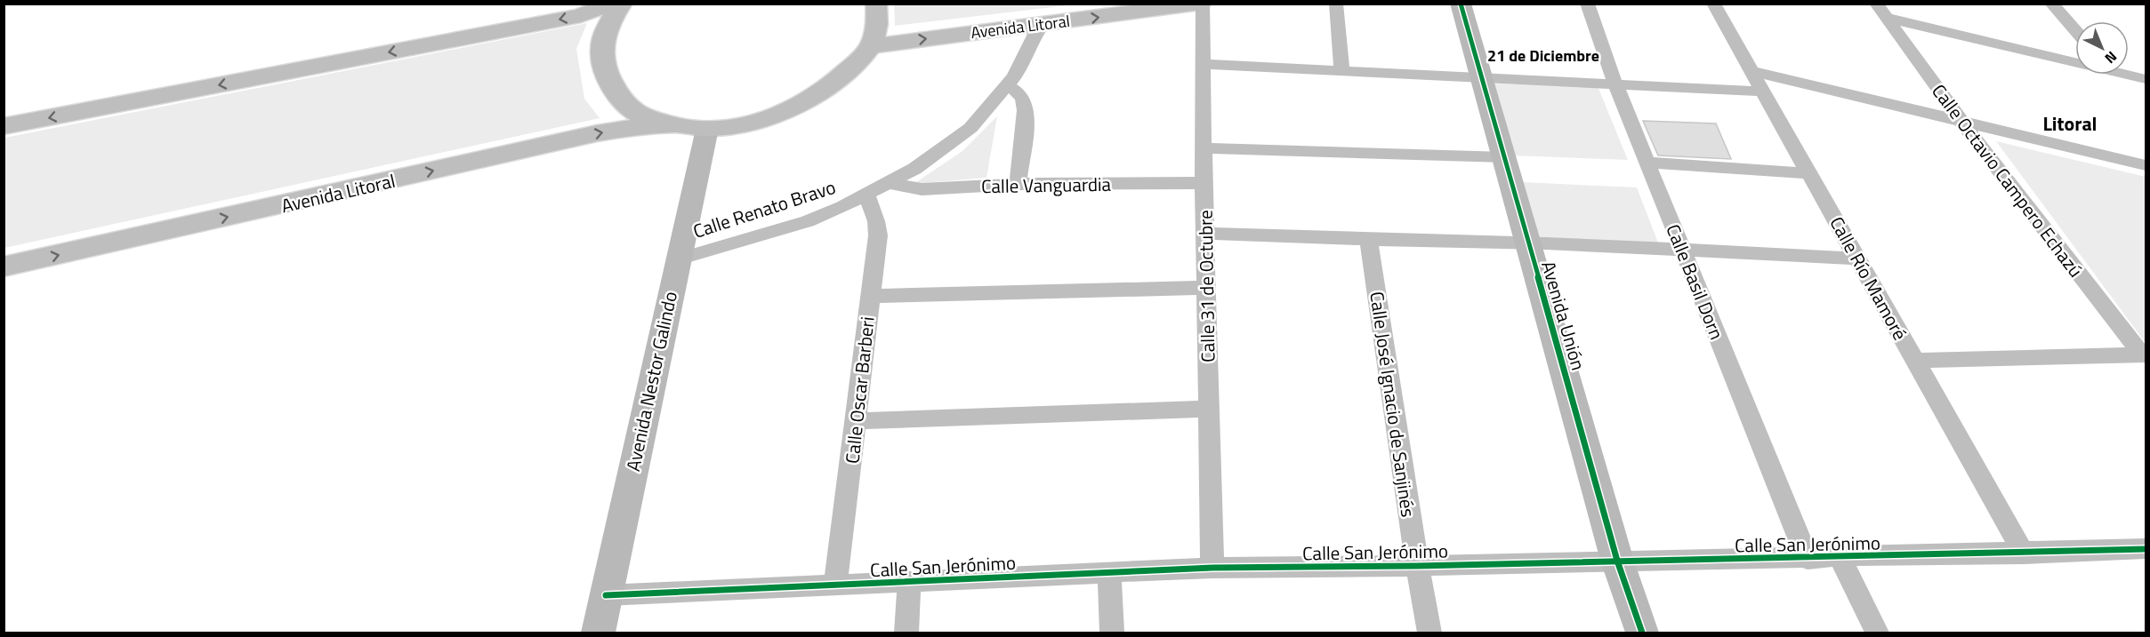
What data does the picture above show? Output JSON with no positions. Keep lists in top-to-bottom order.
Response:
{
  "streets": {
    "main road": ["Avenida Litoral"],
    "street": [
      "Calle Octavio Campero Echazú",
      "Calle Vanguardia",
      "Calle Renato Bravo",
      "Calle Río Mamoré",
      "Calle Basil Dorn",
      "Calle 31 de Octubre",
      "Avenida Unión",
      "Avenida Nestor Galindo",
      "Calle Oscar Barberi",
      "Calle José Ignacio de Sanjinés",
      "Calle San Jerónimo"
    ]
  },
  "crossings": [
    ["Avenida Litoral", "Calle Renato Bravo"],
    ["Avenida Litoral", "Calle 31 de Octubre"],
    ["Calle Vanguardia", "Calle Renato Bravo"],
    ["Calle Vanguardia", "Calle 31 de Octubre"],
    ["Calle Renato Bravo", "Avenida Nestor Galindo"],
    ["Calle Renato Bravo", "Calle Oscar Barberi"],
    ["Calle Río Mamoré", "Calle San Jerónimo"],
    ["Calle Basil Dorn", "Calle San Jerónimo"],
    ["Calle 31 de Octubre", "Calle San Jerónimo"],
    ["Avenida Unión", "Calle San Jerónimo"],
    ["Avenida Nestor Galindo", "Calle San Jerónimo"],
    ["Calle Oscar Barberi", "Calle San Jerónimo"],
    ["Calle José Ignacio de Sanjinés", "Calle San Jerónimo"]
  ],
  "districts": ["21 de Diciembre", "Litoral"],
  "north": "bottom right"
}
